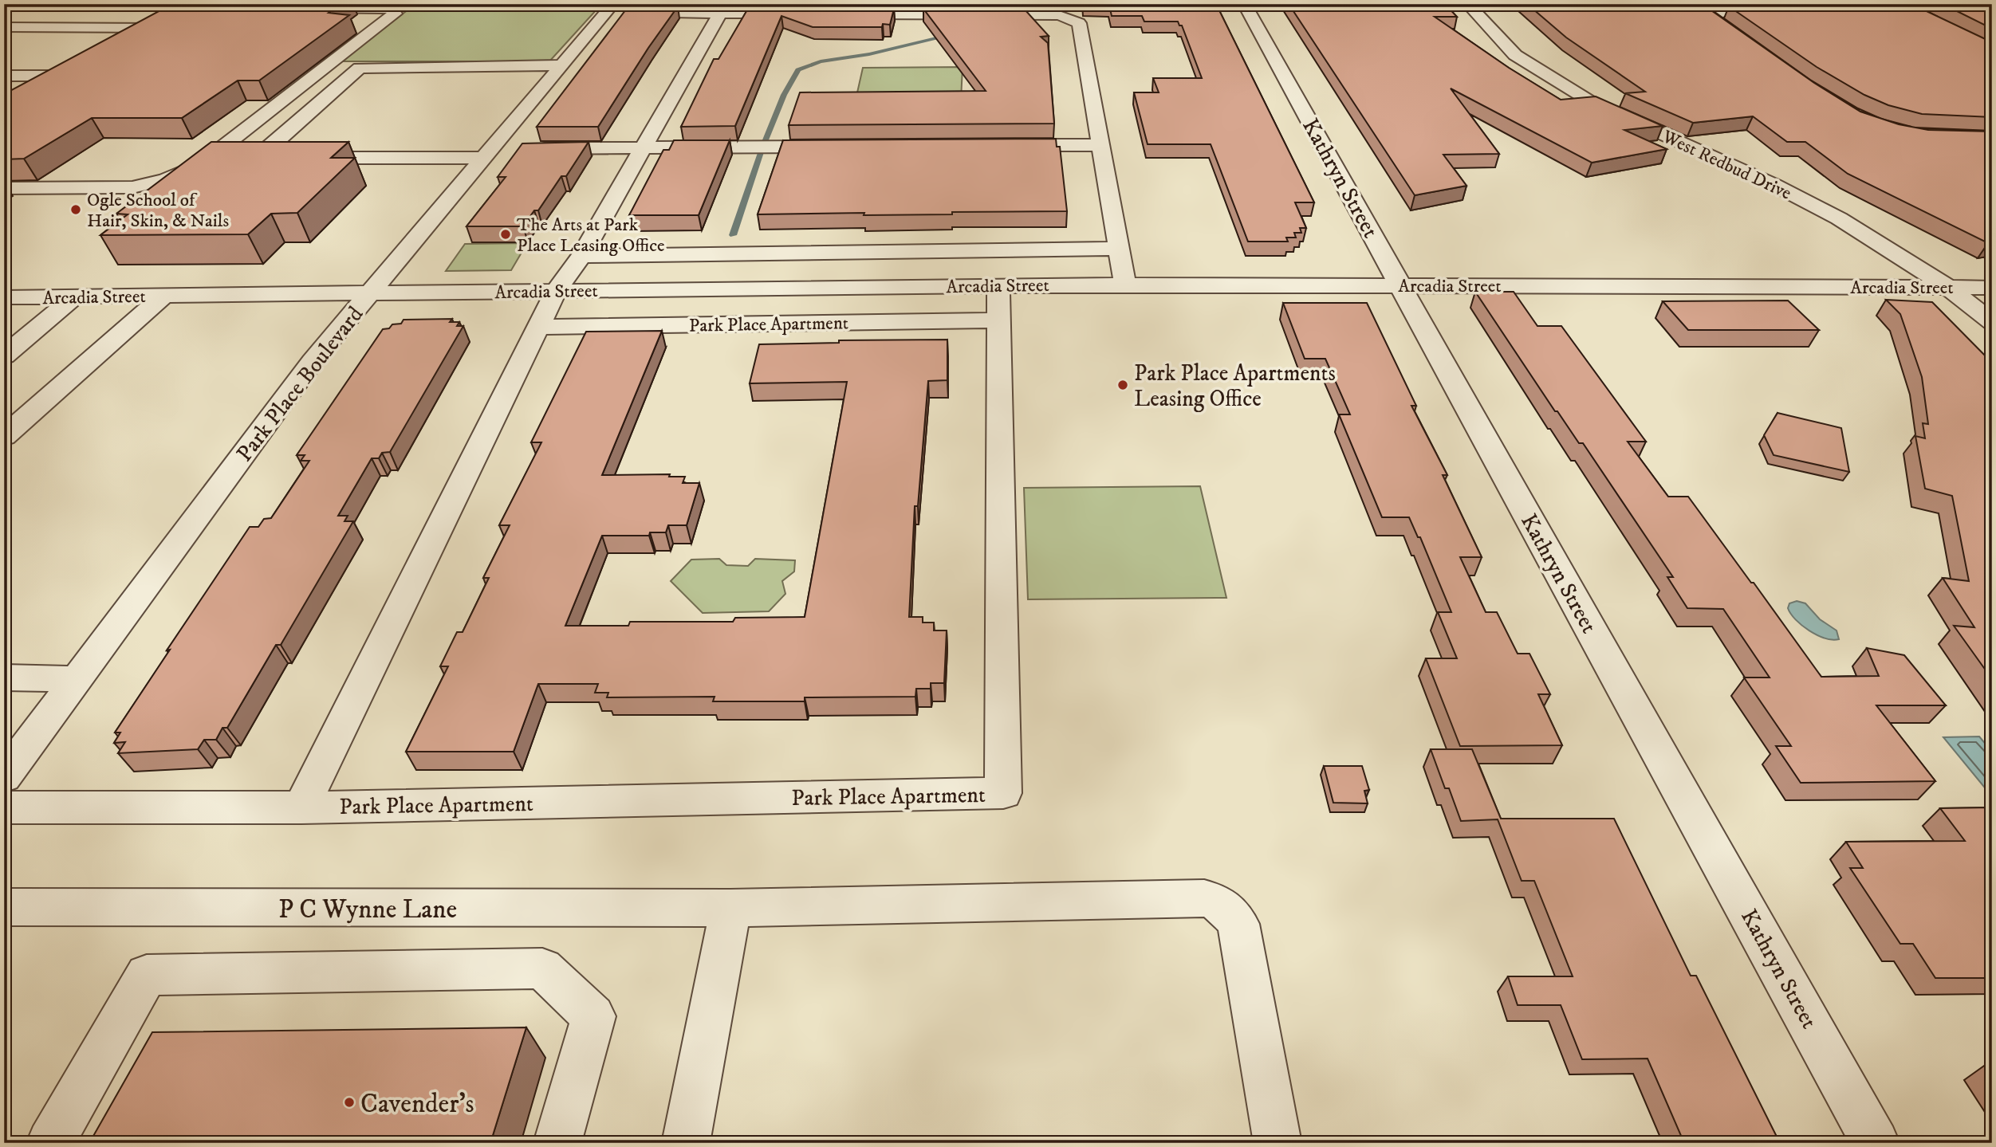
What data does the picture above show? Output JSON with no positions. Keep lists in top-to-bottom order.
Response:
{
  "streets": {
    "street": [
      "West Redbud Drive",
      "Kathryn Street",
      "Arcadia Street",
      "Park Place Apartment",
      "Park Place Boulevard",
      "P C Wynne Lane"
    ]
  },
  "crossings": [
    ["West Redbud Drive", "Arcadia Street"],
    ["Kathryn Street", "Arcadia Street"],
    ["Arcadia Street", "Park Place Apartment"],
    ["Arcadia Street", "Park Place Boulevard"]
  ],
  "places": [
    "Ogle School of Hair, Skin, & Nails",
    "The Arts at Park Place Leasing Office",
    "Park Place Apartments Leasing Office",
    "Cavender's"
  ]
}
